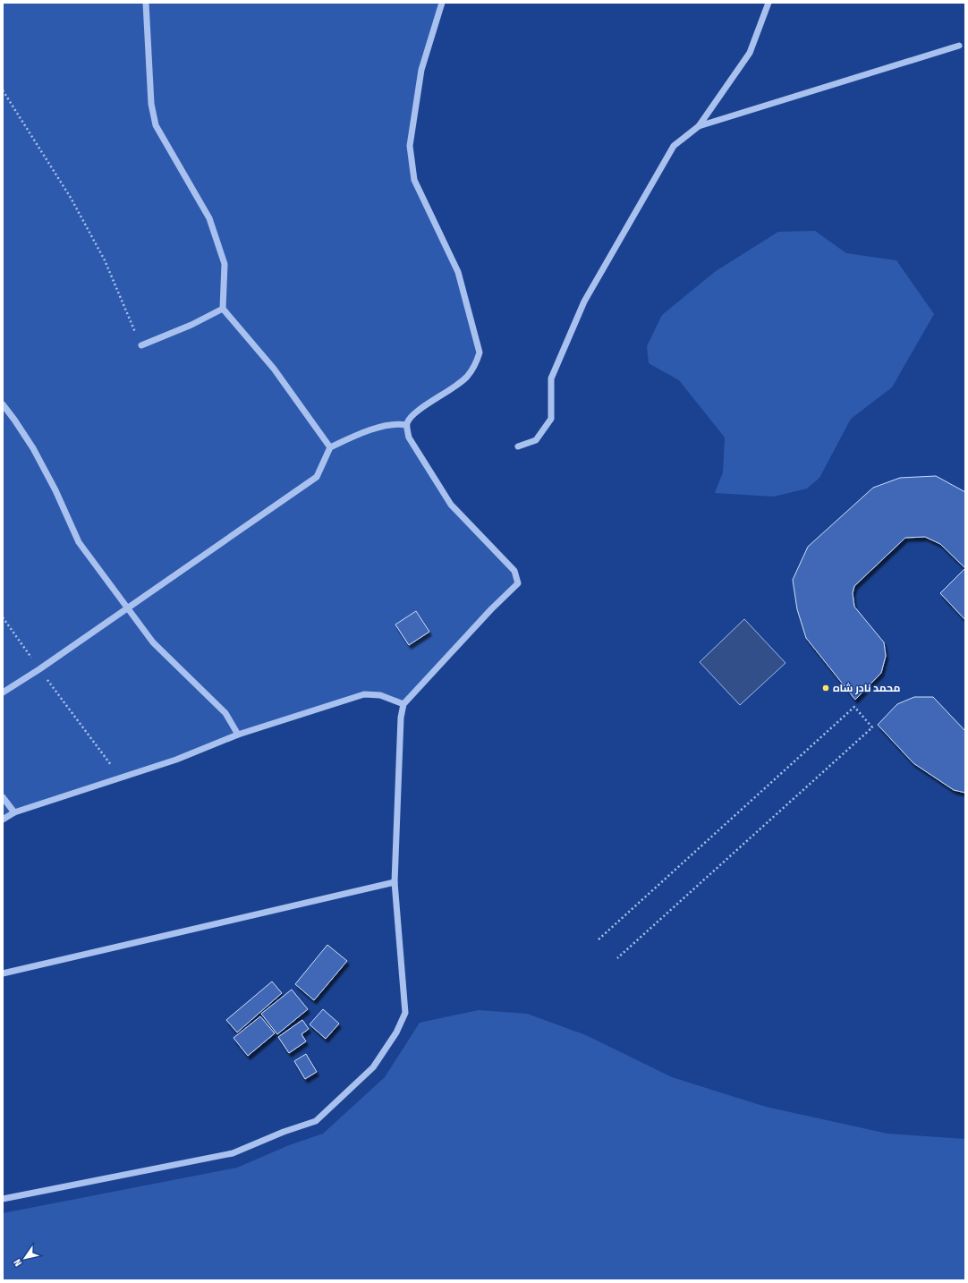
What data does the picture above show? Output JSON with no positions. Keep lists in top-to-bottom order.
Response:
{
  "places": ["محمد نادر شاه"],
  "north": "bottom left"
}
